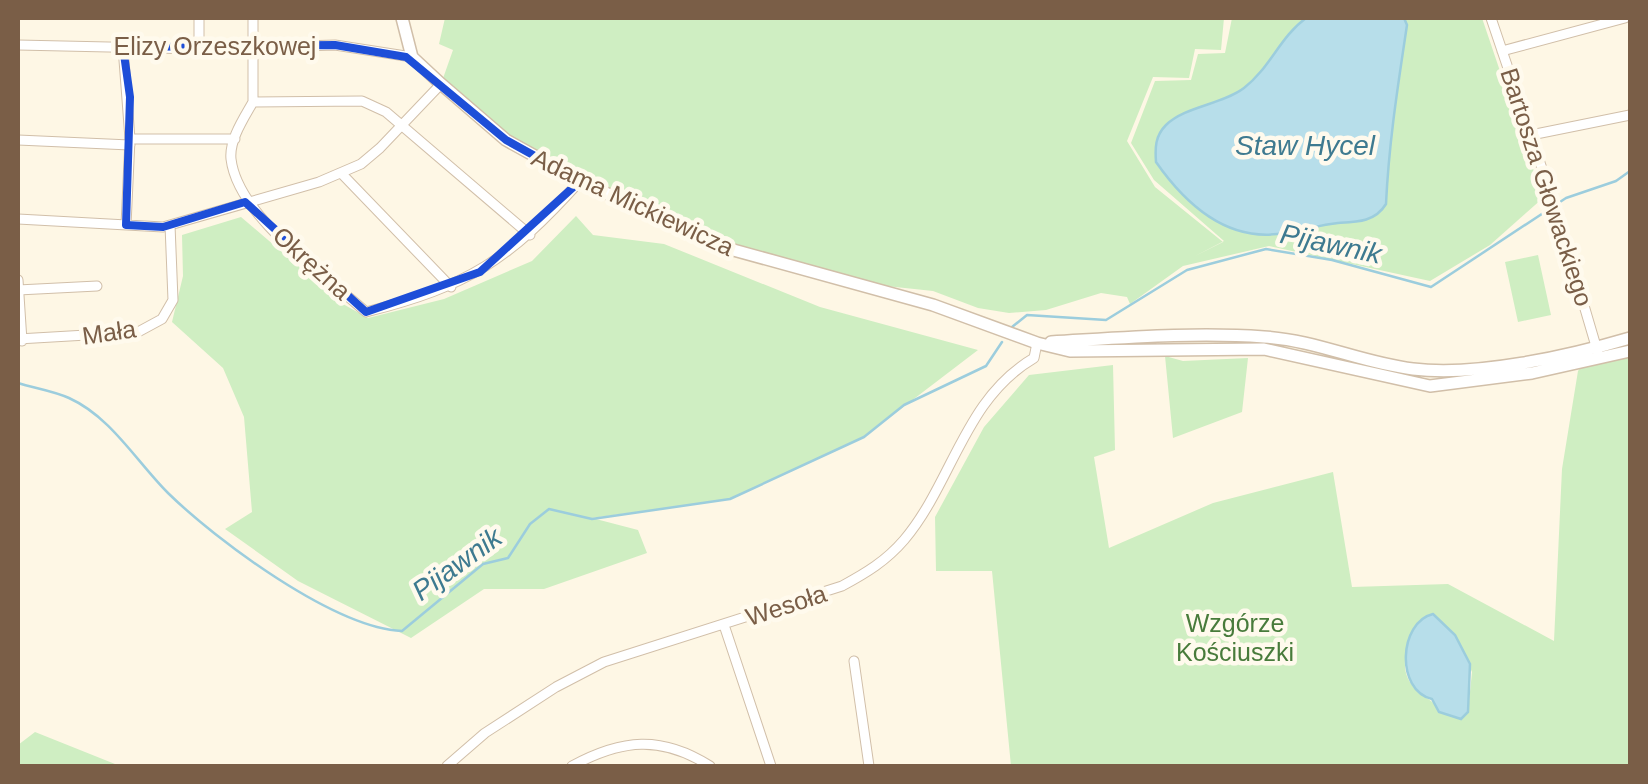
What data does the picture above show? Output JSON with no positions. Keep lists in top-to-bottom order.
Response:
{
  "streets": {
    "street": [
      "Elizy Orzeszkowej",
      "Bartosza Głowackiego",
      "Adama Mickiewicza",
      "Okrężna",
      "Mała",
      "Wesoła"
    ]
  },
  "crossings": [
    ["Elizy Orzeszkowej", "Adama Mickiewicza"],
    ["Bartosza Głowackiego", "Adama Mickiewicza"],
    ["Adama Mickiewicza", "Okrężna"],
    ["Adama Mickiewicza", "Wesoła"],
    ["Okrężna", "Mała"]
  ],
  "water": ["Staw Hycel", "Pijawnik"],
  "parks": ["Wzgórze Kościuszki"]
}
